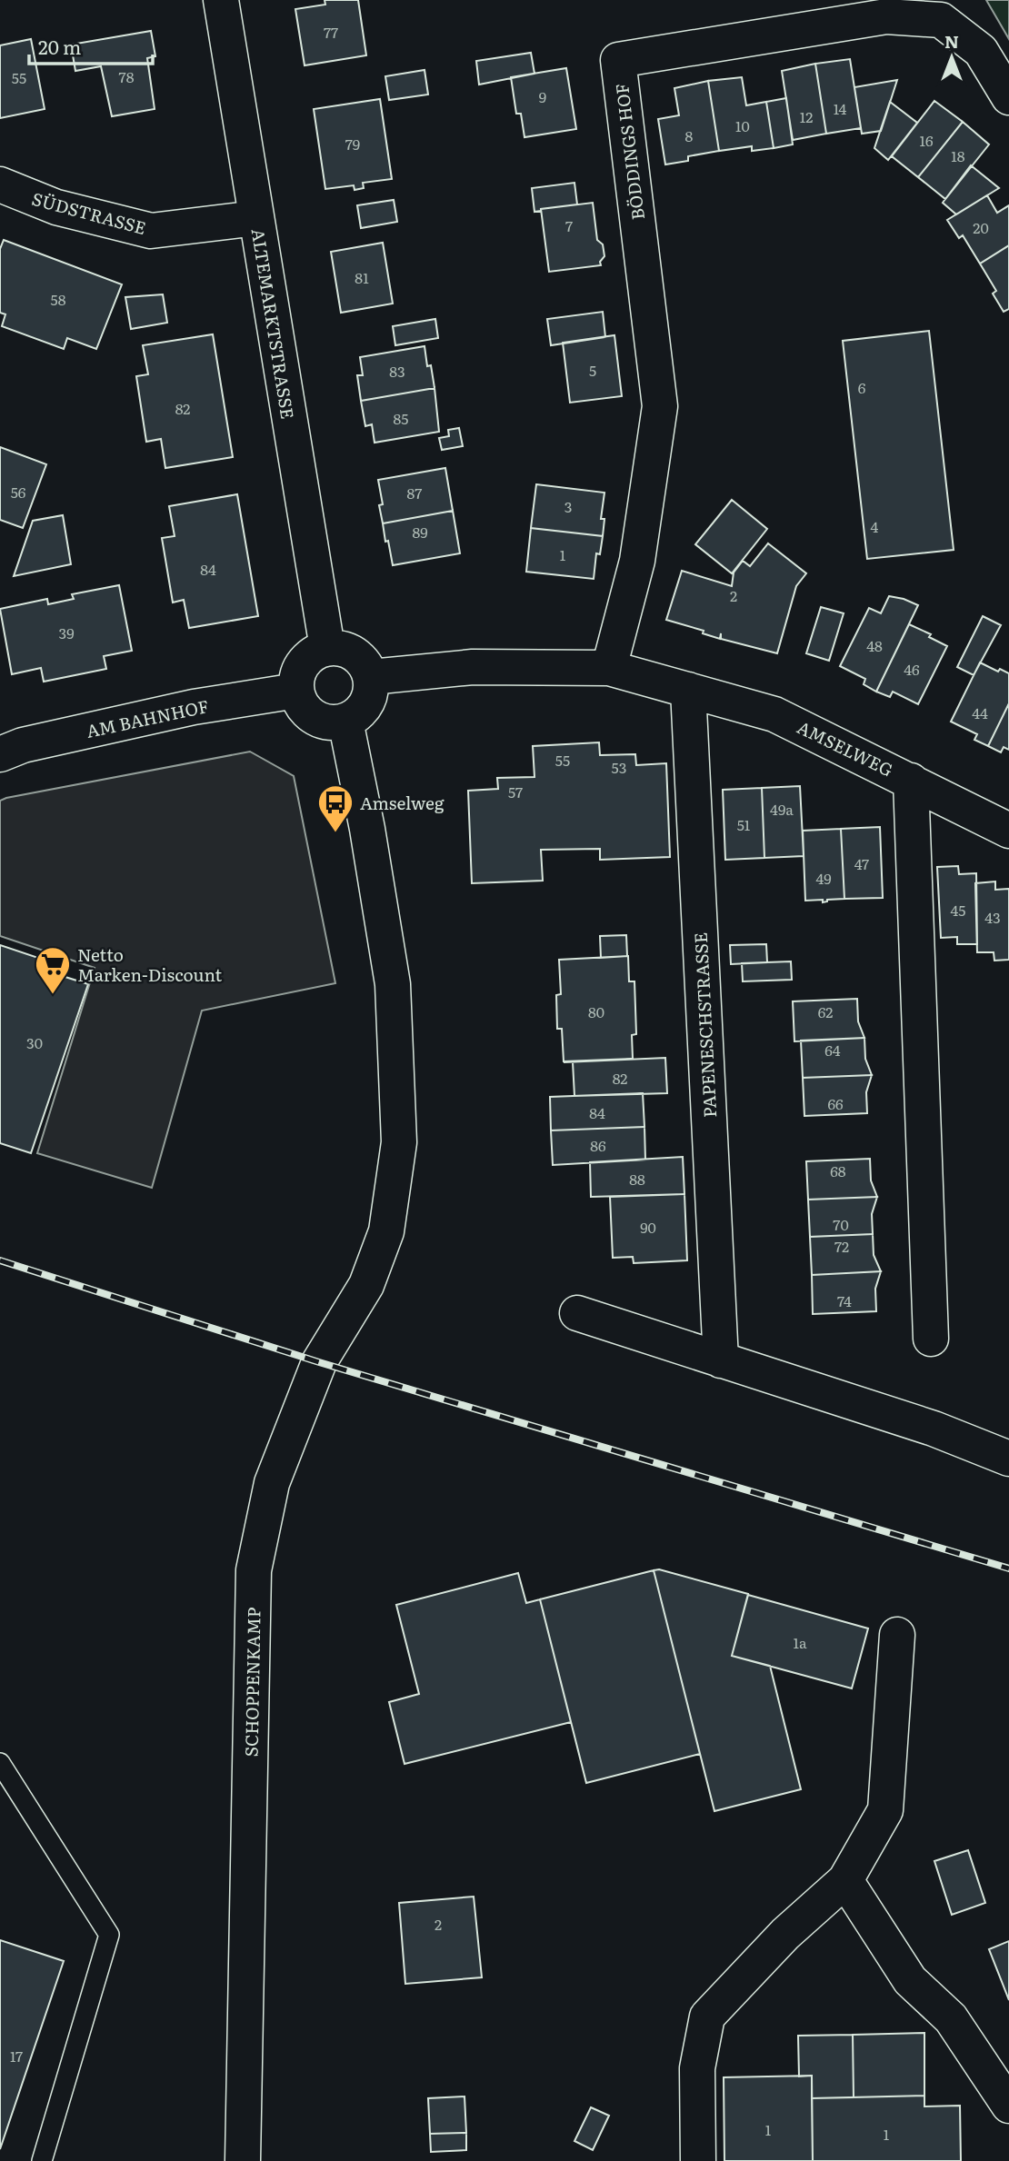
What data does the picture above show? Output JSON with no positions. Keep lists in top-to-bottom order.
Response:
{
  "streets": {
    "street": [
      "BÖDDINGS HOF",
      "SÜDSTRASSE",
      "ALTEMARKTSTRASSE",
      "AM BAHNHOF",
      "AMSELWEG",
      "PAPENESCHSTRASSE",
      "SCHOPPENKAMP"
    ]
  },
  "crossings": [
    ["BÖDDINGS HOF", "AMSELWEG"],
    ["SÜDSTRASSE", "ALTEMARKTSTRASSE"],
    ["ALTEMARKTSTRASSE", "AM BAHNHOF"],
    ["ALTEMARKTSTRASSE", "AMSELWEG"],
    ["ALTEMARKTSTRASSE", "SCHOPPENKAMP"],
    ["AM BAHNHOF", "AMSELWEG"],
    ["AM BAHNHOF", "SCHOPPENKAMP"],
    ["AMSELWEG", "PAPENESCHSTRASSE"],
    ["AMSELWEG", "SCHOPPENKAMP"]
  ],
  "places": {
    "bus stop": ["Amselweg"],
    "supermarket": ["Netto Marken-Discount"]
  },
  "house_numbers": [
    "77",
    "78",
    "55",
    "9",
    "14",
    "12",
    "10",
    "8",
    "16",
    "79",
    "18",
    "7",
    "20",
    "81",
    "58",
    "5",
    "83",
    "6",
    "82",
    "85",
    "56",
    "87",
    "3",
    "4",
    "89",
    "1",
    "84",
    "2",
    "39",
    "48",
    "46",
    "44",
    "55",
    "53",
    "57",
    "49a",
    "51",
    "47",
    "49",
    "45",
    "43",
    "80",
    "62",
    "30",
    "64",
    "82",
    "66",
    "84",
    "86",
    "68",
    "88",
    "70",
    "90",
    "72",
    "74",
    "1a",
    "2",
    "17",
    "1",
    "1"
  ],
  "scale_bar": "20 m",
  "north": "top"
}
